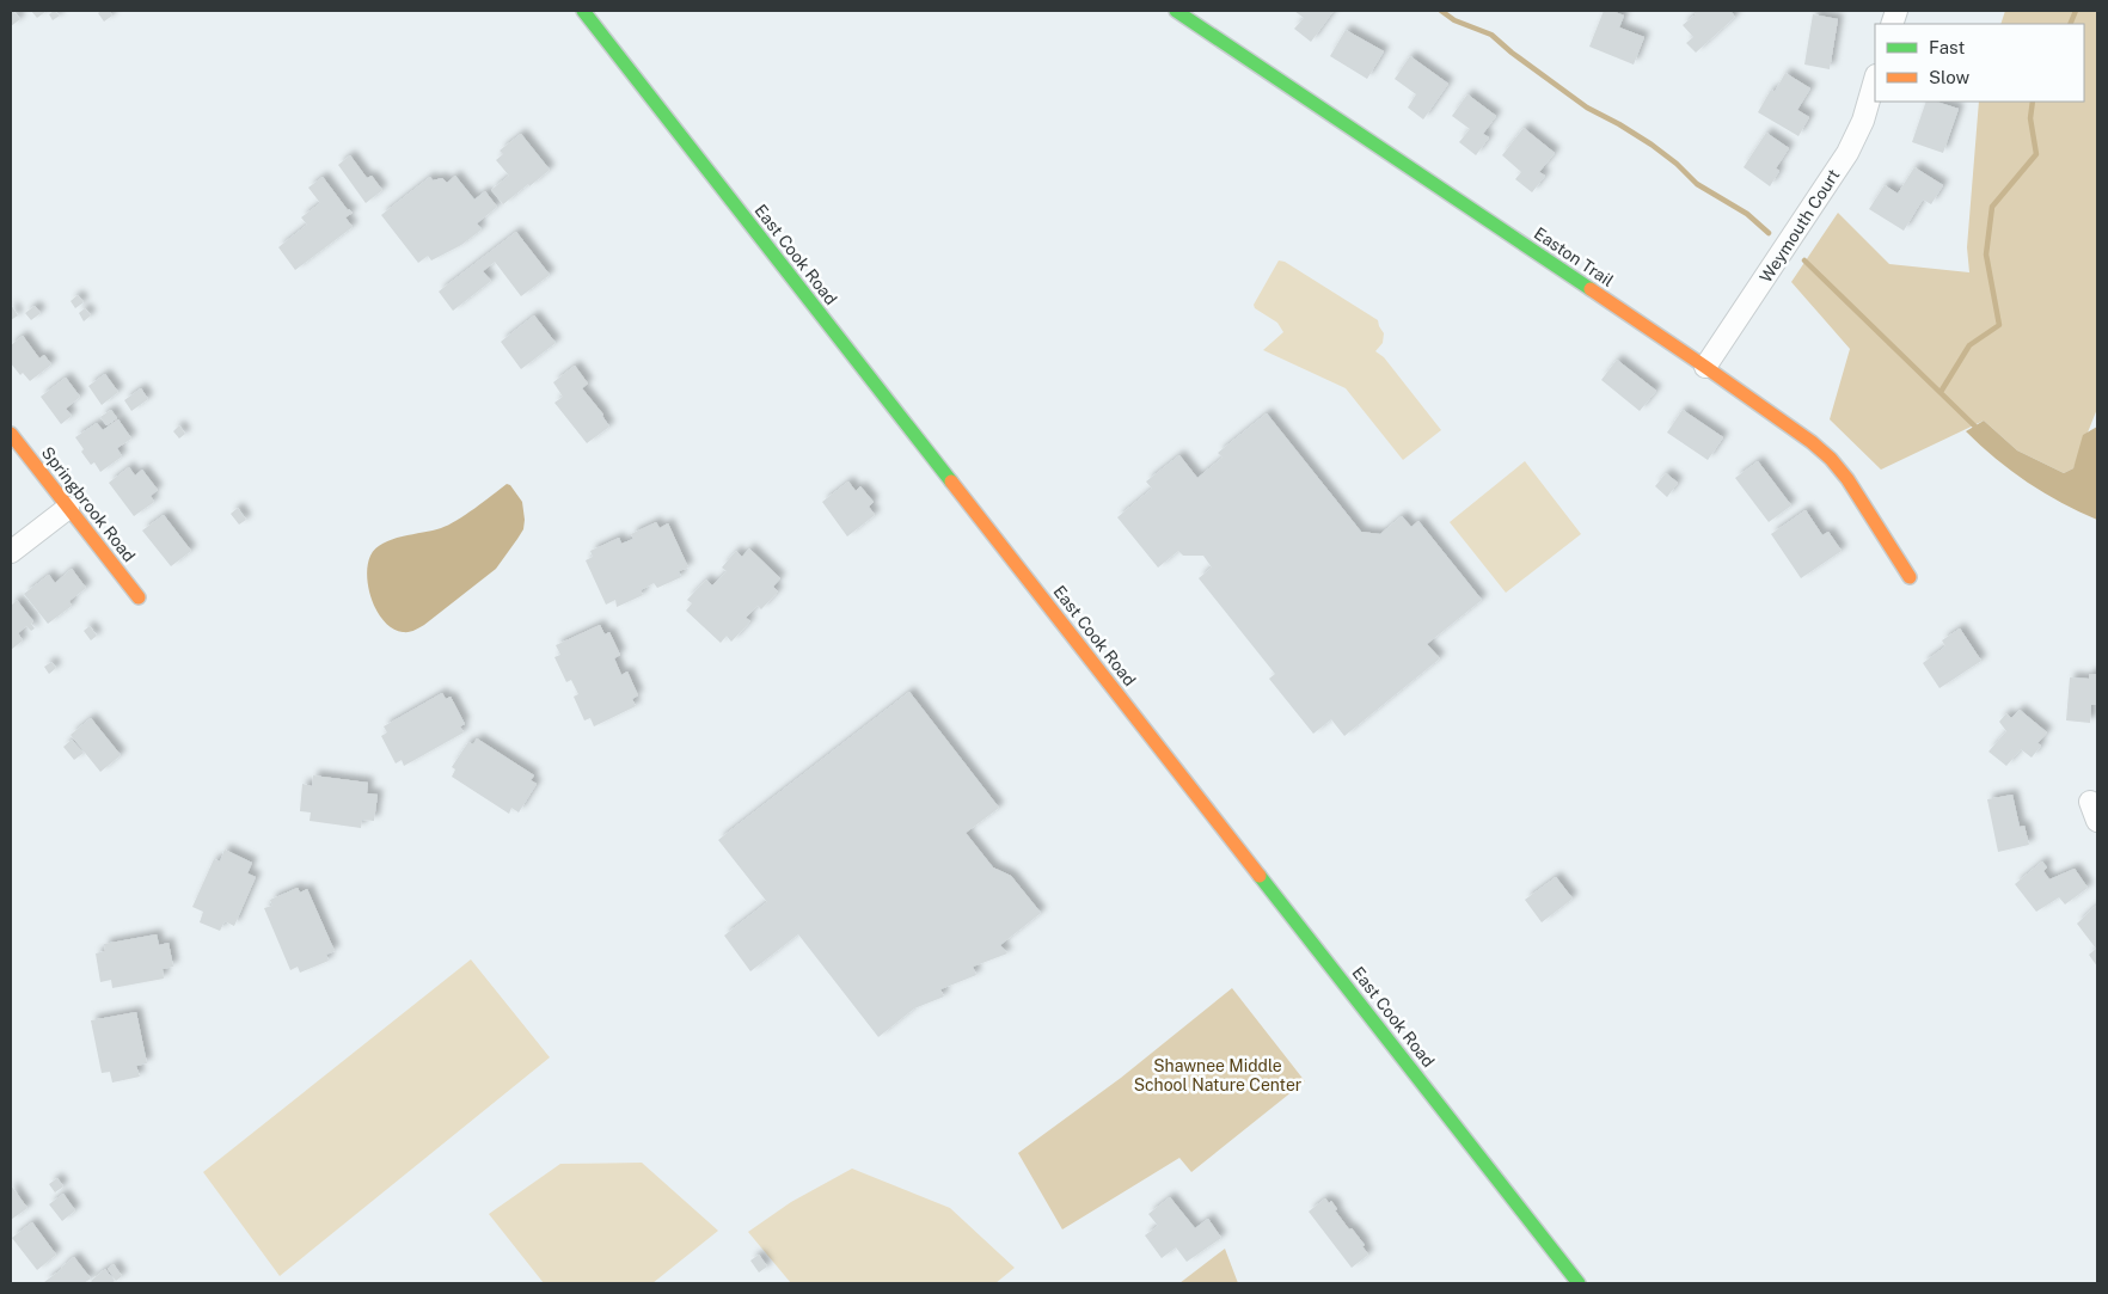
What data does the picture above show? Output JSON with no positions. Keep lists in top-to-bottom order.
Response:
{
  "streets": {
    "main road": ["East Cook Road", "Easton Trail", "Springbrook Road"],
    "street": ["Weymouth Court"]
  },
  "crossings": [
    ["Weymouth Court", "Easton Trail"]
  ],
  "parks": ["Shawnee Middle School Nature Center"],
  "legend": ["Fast", "Slow"]
}
